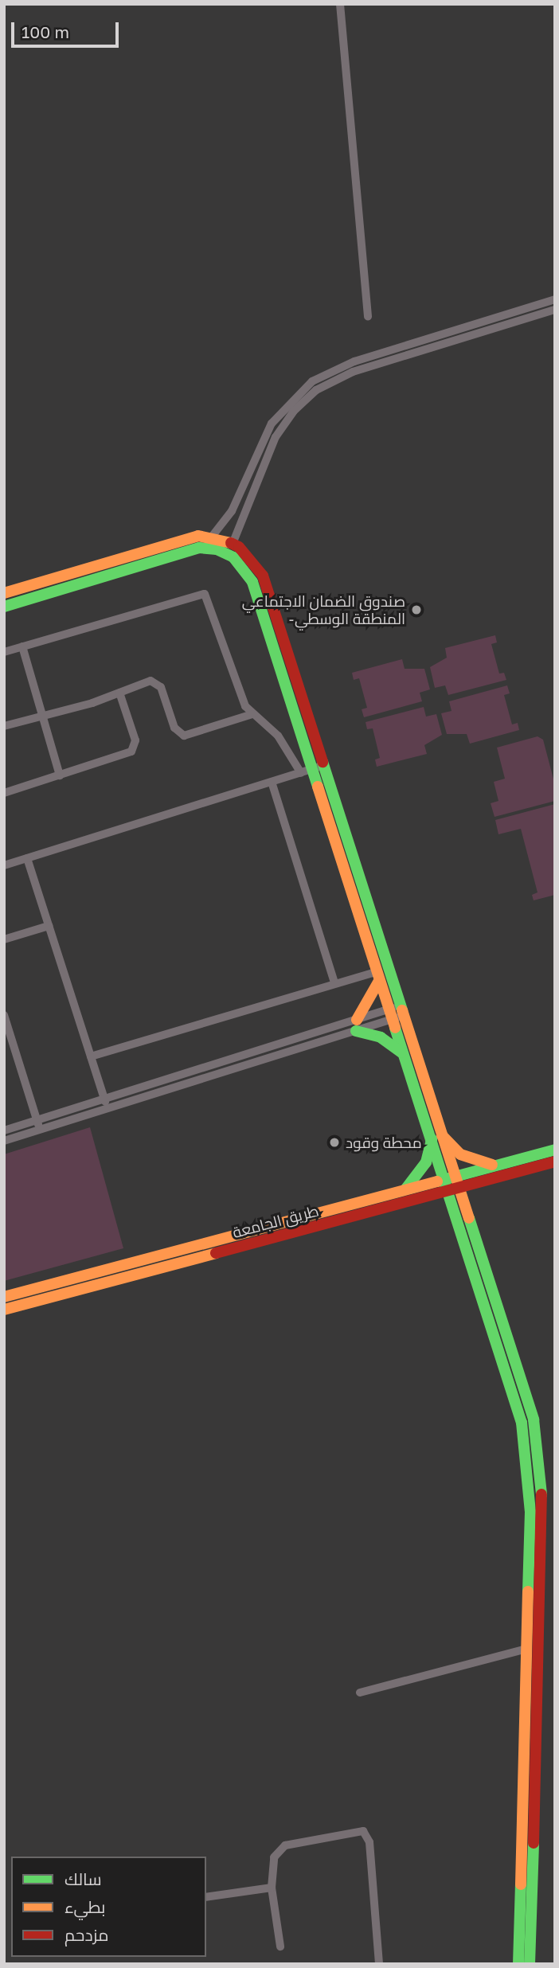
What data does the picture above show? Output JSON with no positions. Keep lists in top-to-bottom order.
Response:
{
  "streets": {
    "main road": ["طريق الجامعة"]
  },
  "places": ["صندوق الضمان الاجتماعي -المنطقة الوسطي", "محطة وقود"],
  "legend": ["سالك", "بطيء", "مزدحم"],
  "scale_bar": "100 m"
}
